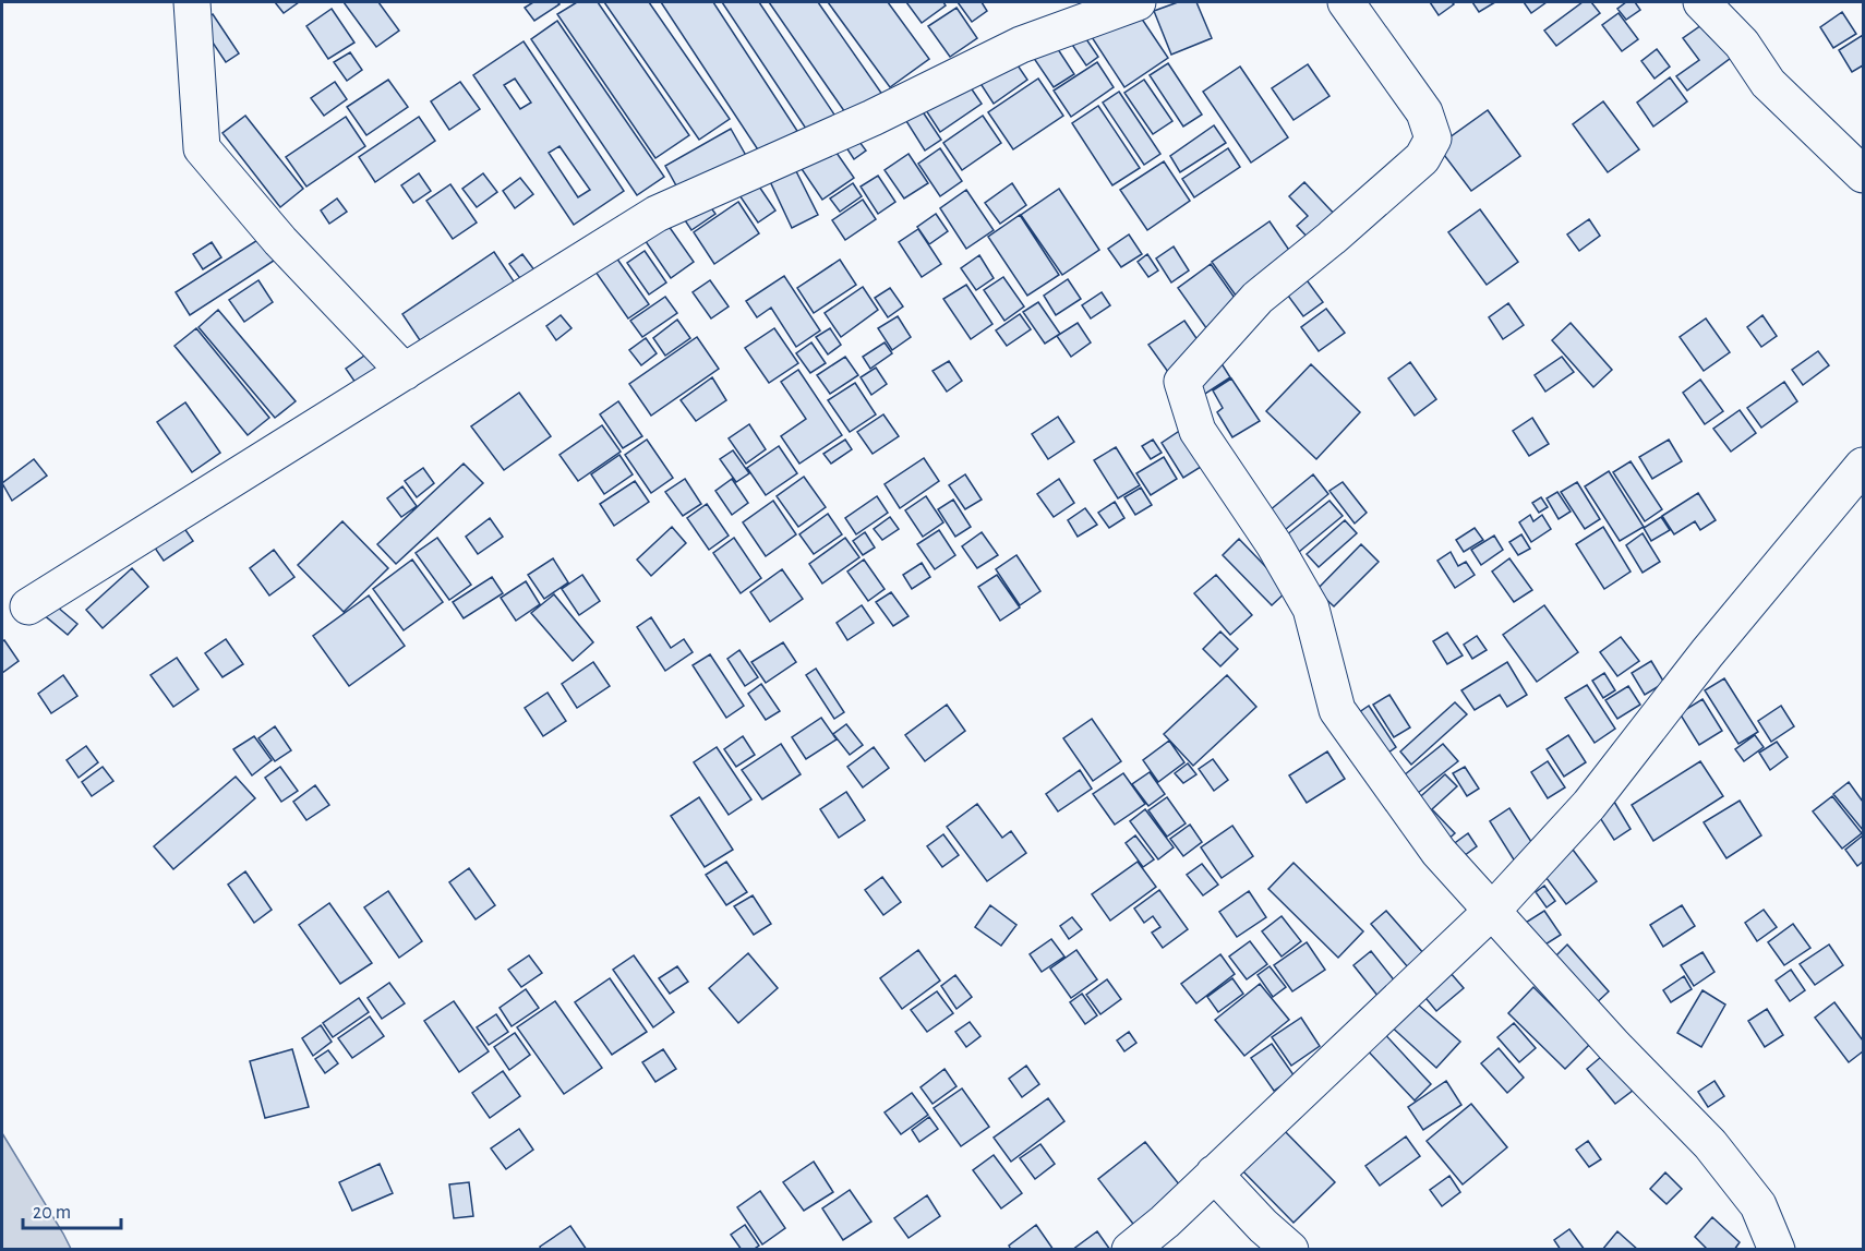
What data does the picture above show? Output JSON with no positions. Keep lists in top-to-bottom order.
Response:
{
  "scale_bar": "20 m"
}
